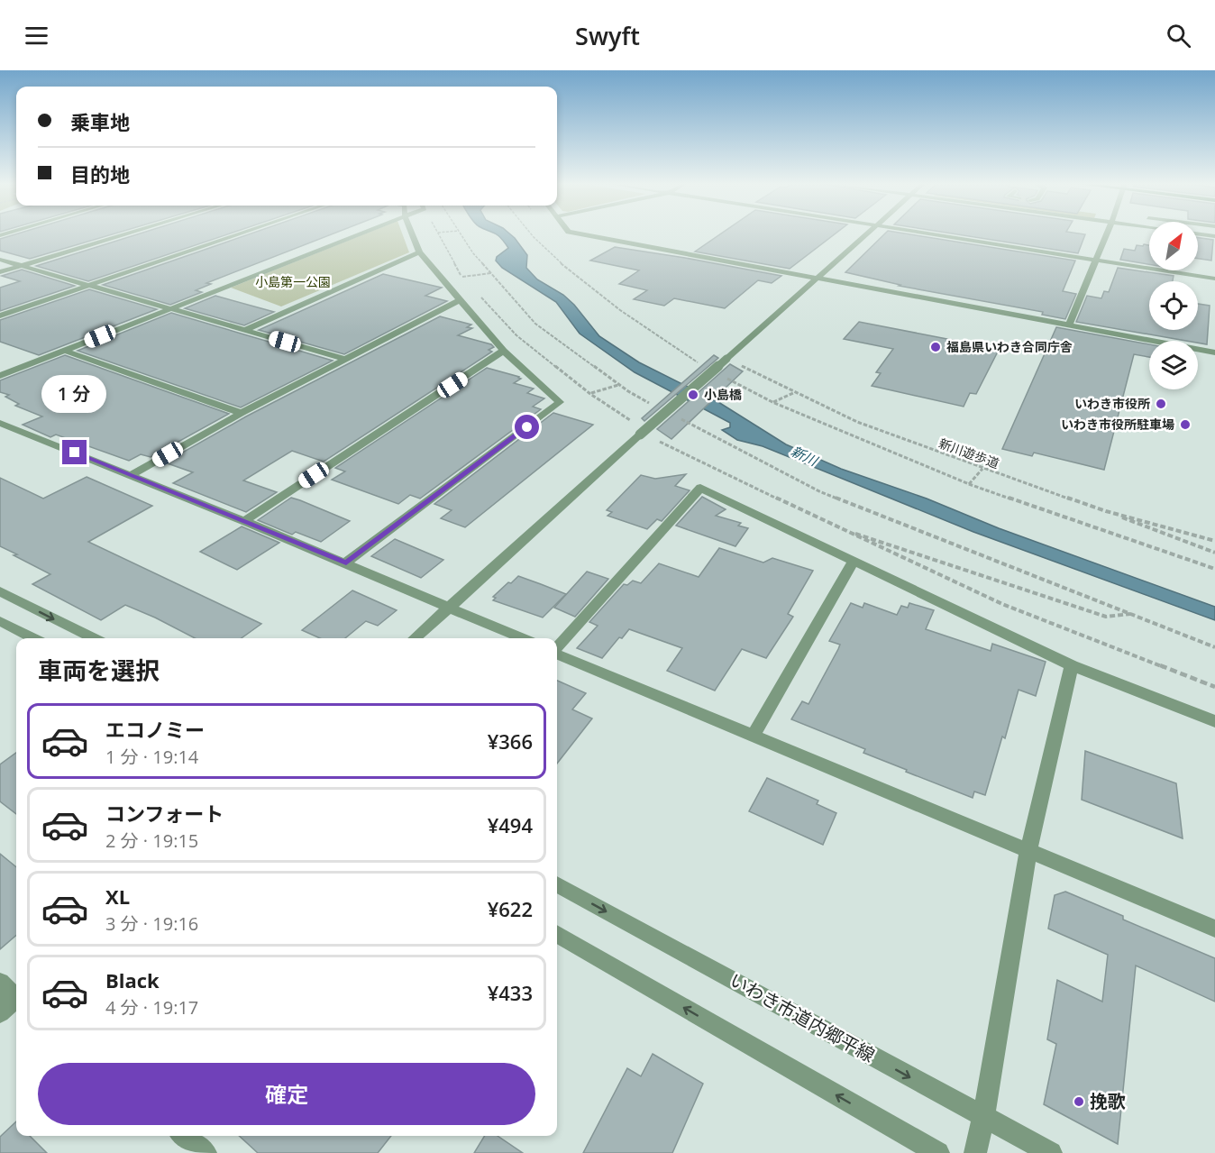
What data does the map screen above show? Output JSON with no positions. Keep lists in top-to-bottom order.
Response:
{
  "streets": {
    "street": ["いわき市道内郷平線"],
    "path": ["新川遊歩道"]
  },
  "water": ["新川"],
  "parks": ["小島第一公園"],
  "places": [
    "福島県いわき合同庁舎",
    "小島橋",
    "いわき市役所",
    "いわき市役所駐車場",
    "挽歌"
  ],
  "north": "top right",
  "page": {
    "header": "Swyft",
    "banner": ["乗車地", "目的地"],
    "bubble": "1 分",
    "heading": "車両を選択",
    "list": [
      {
        "name": "エコノミー",
        "note": "1 分 · 19:14",
        "value": "¥366"
      },
      {
        "name": "コンフォート",
        "note": "2 分 · 19:15",
        "value": "¥494"
      },
      {
        "name": "XL",
        "note": "3 分 · 19:16",
        "value": "¥622"
      },
      {
        "name": "Black",
        "note": "4 分 · 19:17",
        "value": "¥433"
      }
    ],
    "buttons": "確定"
  }
}
